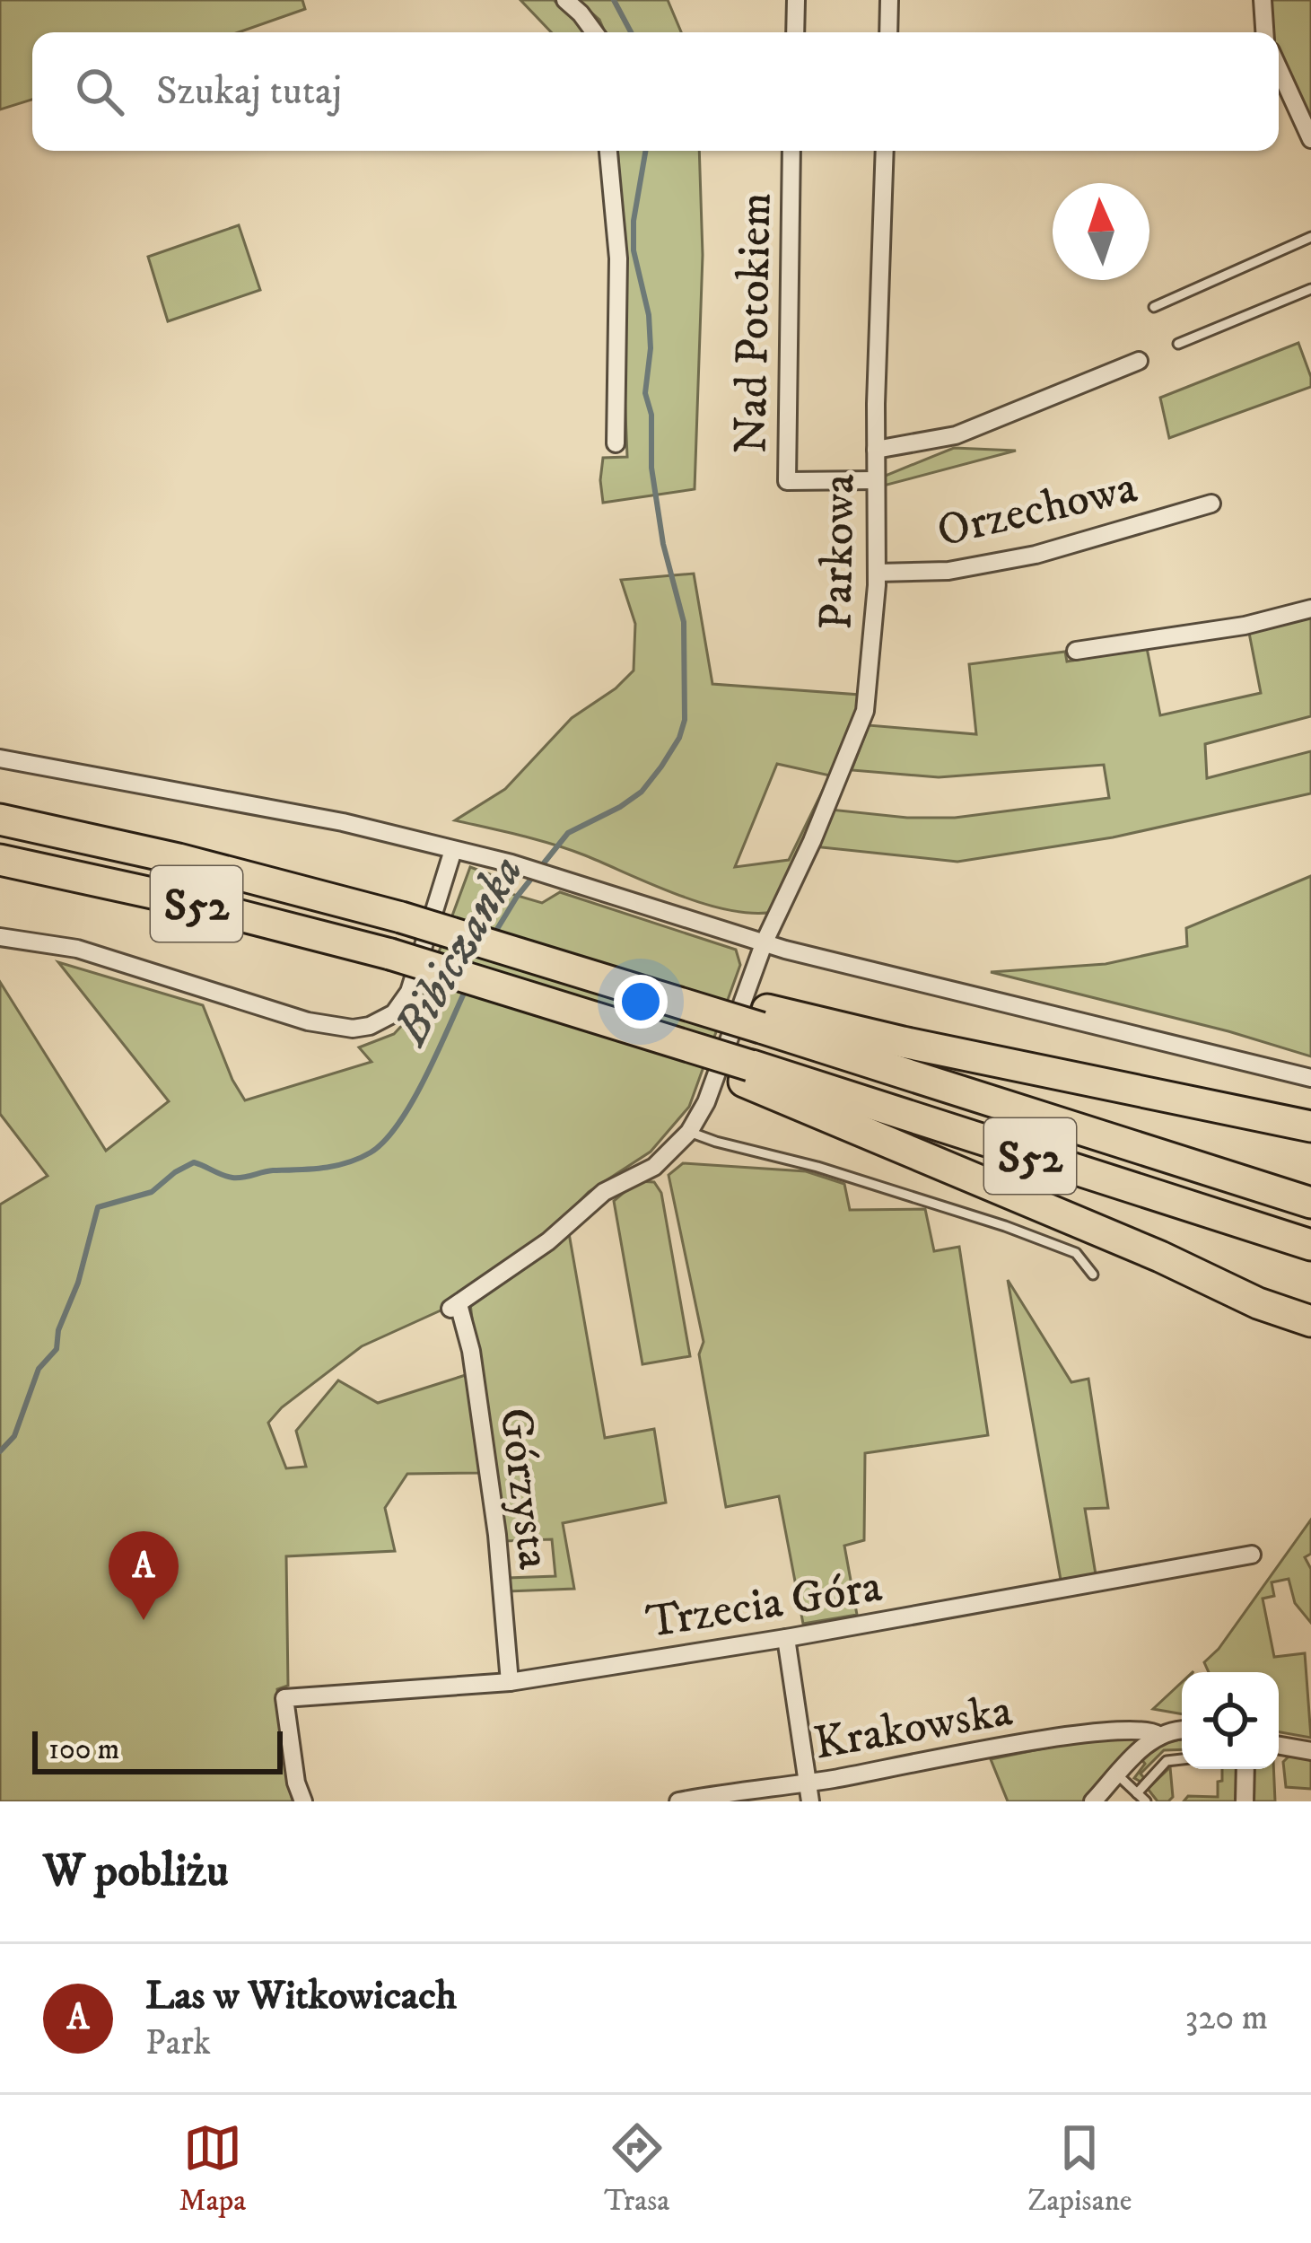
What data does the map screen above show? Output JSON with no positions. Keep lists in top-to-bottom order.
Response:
{
  "streets": {
    "highway": ["S52"],
    "street": [
      "Nad Potokiem",
      "Orzechowa",
      "Parkowa",
      "Górzysta",
      "Trzecia Góra",
      "Krakowska"
    ]
  },
  "crossings": [
    ["Nad Potokiem", "Parkowa"],
    ["Orzechowa", "Parkowa"],
    ["Parkowa", "Górzysta"],
    ["Górzysta", "Trzecia Góra"]
  ],
  "water": ["Bibiczanka"],
  "scale_bar": "100 m",
  "north": "top",
  "page": {
    "search": "Szukaj tutaj",
    "pins": "A",
    "scale": "100 m",
    "heading": "W pobliżu",
    "list": [
      {
        "mark": "A",
        "name": "Las w Witkowicach",
        "note": "Park",
        "value": "320 m"
      }
    ],
    "nav": ["Mapa", "Trasa", "Zapisane"]
  }
}
